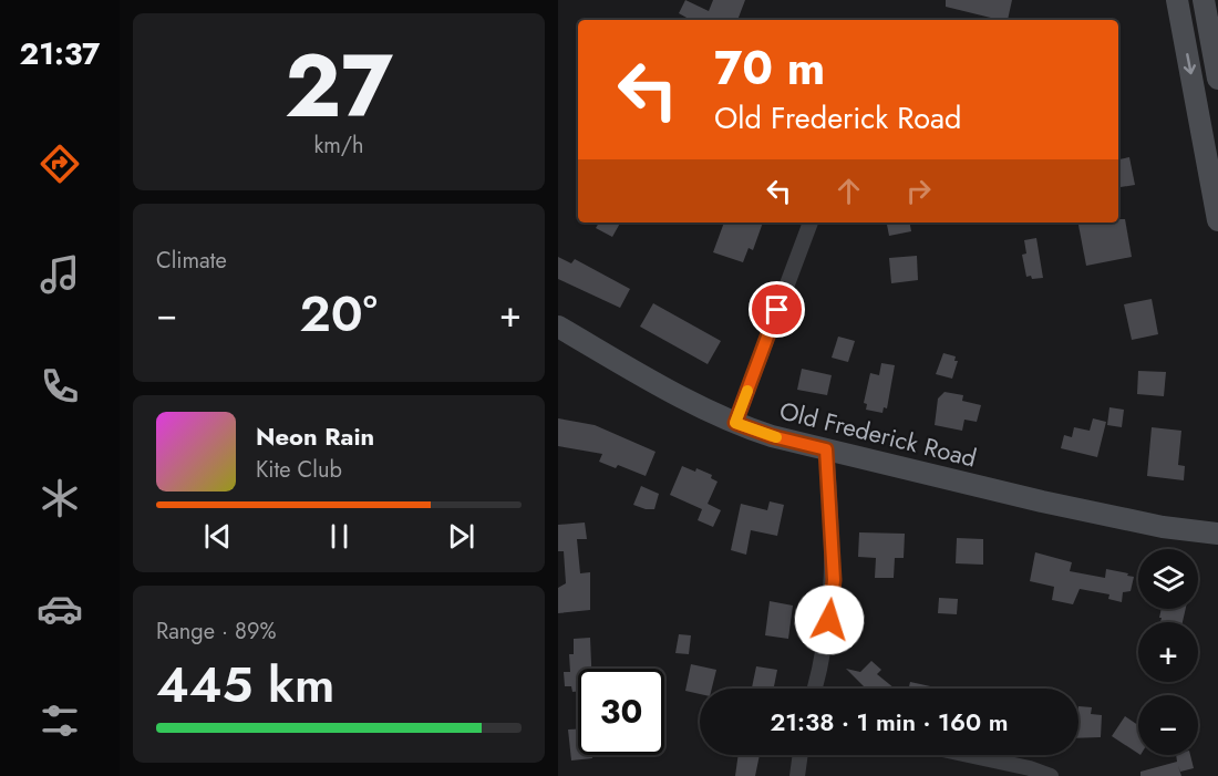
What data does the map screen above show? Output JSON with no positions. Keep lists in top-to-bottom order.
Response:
{
  "streets": {
    "street": ["Old Frederick Road"]
  },
  "page": {
    "tabs": "21:37",
    "tile": [
      ["27", "km/h"],
      "Climate",
      ["Range · 89%", "445 km"]
    ],
    "turn": ["70 m", "Old Frederick Road"],
    "heat": ["−", "20°", "+"],
    "song": ["Neon Rain", "Kite Club"],
    "map_buttons": ["+", "−"],
    "limit": "30",
    "trip": "21:38 · 1 min · 160 m"
  }
}
